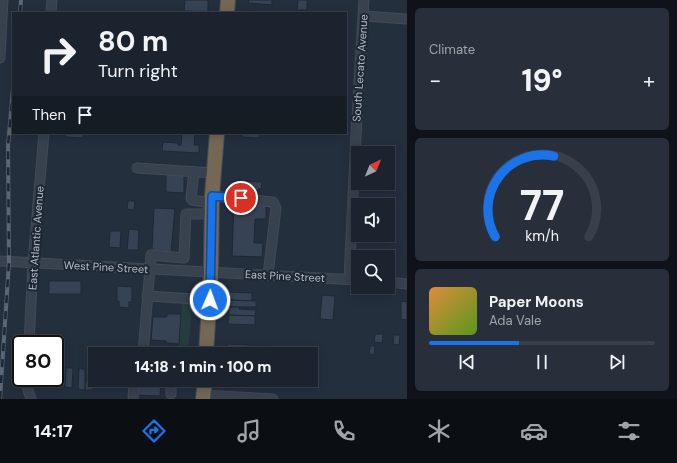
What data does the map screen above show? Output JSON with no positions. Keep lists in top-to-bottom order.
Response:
{
  "streets": {
    "street": [
      "South Lecato Avenue",
      "East Atlantic Avenue",
      "West Pine Street",
      "East Pine Street"
    ]
  },
  "crossings": [
    ["East Atlantic Avenue", "West Pine Street"],
    ["West Pine Street", "East Pine Street"]
  ],
  "north": "top right",
  "page": {
    "tile": "Climate",
    "turn": ["80 m", "Turn right"],
    "heat": ["−", "19°", "+"],
    "then": "Then",
    "song": ["Paper Moons", "Ada Vale"],
    "limit": "80",
    "trip": "14:18 · 1 min · 100 m",
    "tabs": "14:17",
    "gauge": ["77", "km/h"]
  }
}
